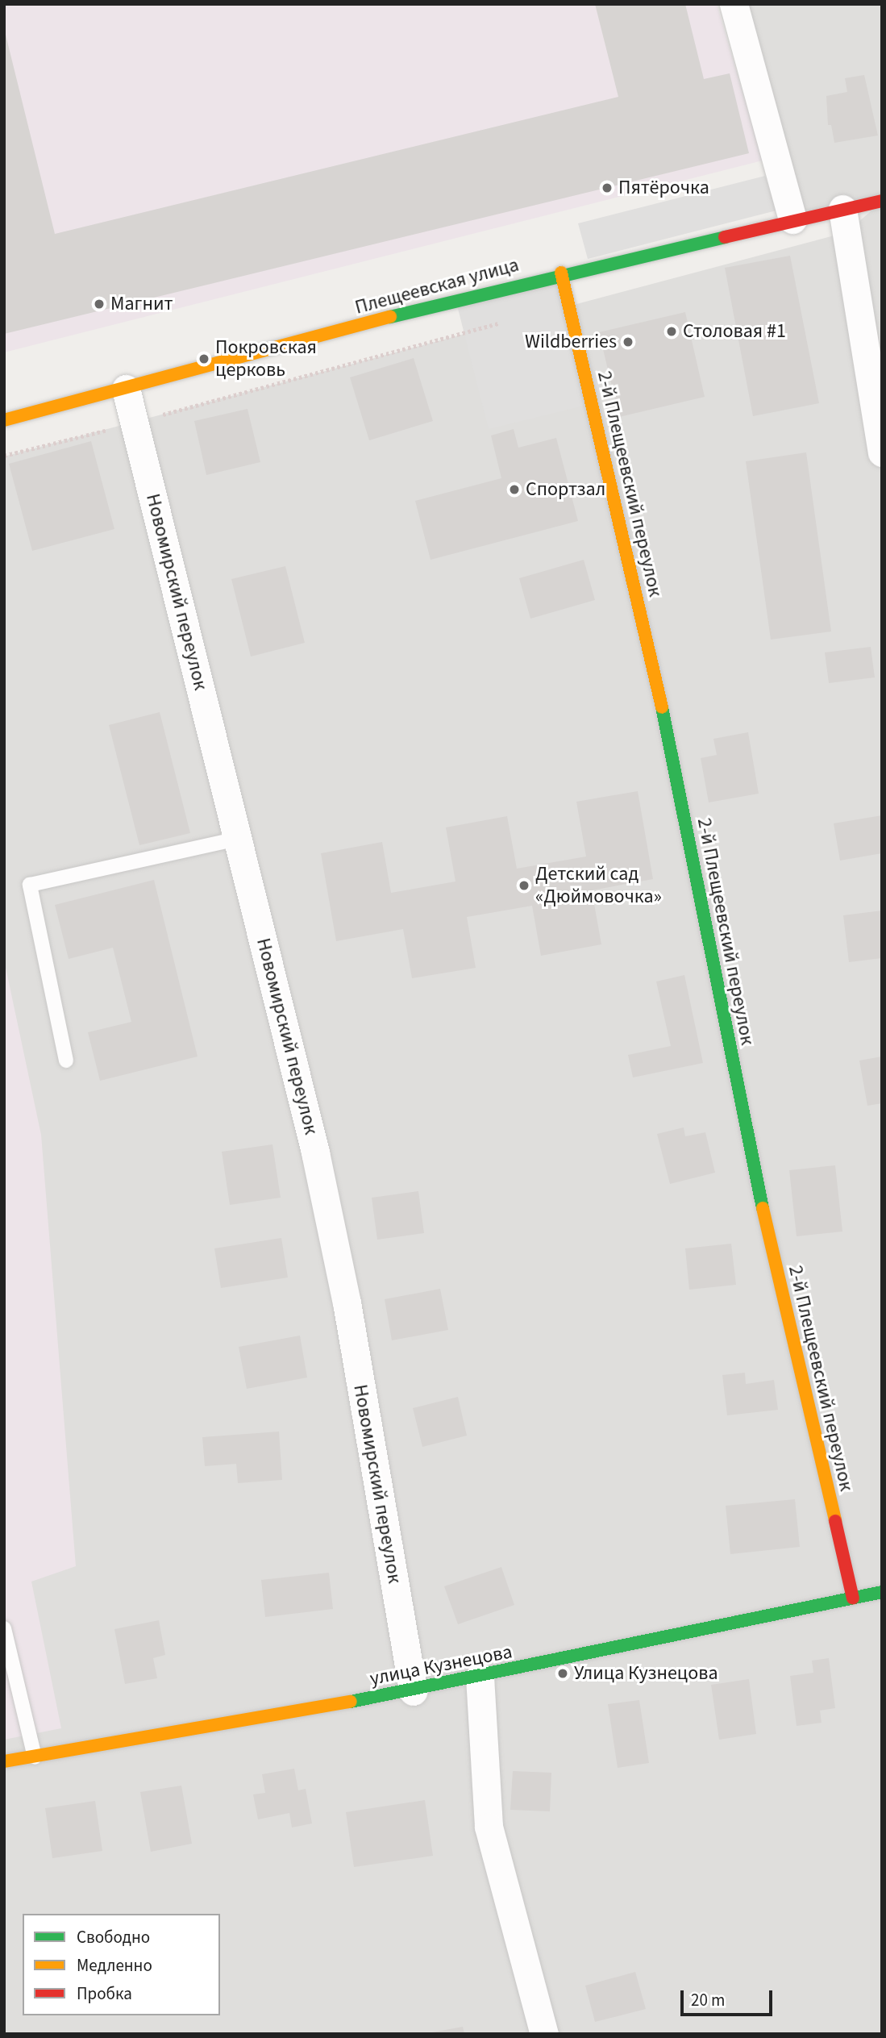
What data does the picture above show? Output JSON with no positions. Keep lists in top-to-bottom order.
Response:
{
  "streets": {
    "street": [
      "Плещеевская улица",
      "2-й Плещеевский переулок",
      "Новомирский переулок",
      "улица Кузнецова"
    ]
  },
  "crossings": [
    ["Плещеевская улица", "2-й Плещеевский переулок"],
    ["Плещеевская улица", "Новомирский переулок"],
    ["2-й Плещеевский переулок", "улица Кузнецова"],
    ["Новомирский переулок", "улица Кузнецова"]
  ],
  "places": [
    "Пятёрочка",
    "Магнит",
    "Столовая #1",
    "Wildberries",
    "Покровская церковь",
    "Спортзал",
    "Детский сад «Дюймовочка»",
    "Улица Кузнецова"
  ],
  "legend": ["Свободно", "Медленно", "Пробка"],
  "scale_bar": "20 m"
}
